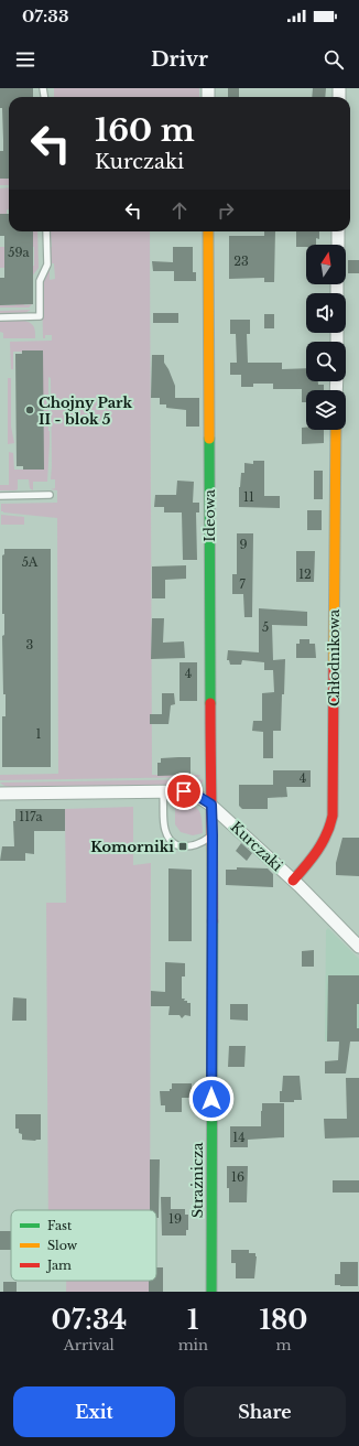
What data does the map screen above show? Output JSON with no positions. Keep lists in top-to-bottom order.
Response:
{
  "streets": {
    "street": [
      "Ideowa",
      "Chłodnikowa",
      "Kurczaki",
      "Strażnicza"
    ]
  },
  "crossings": [
    ["Ideowa", "Kurczaki"],
    ["Ideowa", "Strażnicza"],
    ["Chłodnikowa", "Kurczaki"],
    ["Kurczaki", "Strażnicza"]
  ],
  "places": {
    "other": ["Chojny Park II - blok 5"],
    "transit": ["Komorniki"]
  },
  "house_numbers": [
    "59a",
    "23",
    "11",
    "9",
    "5A",
    "12",
    "7",
    "5",
    "3",
    "4",
    "1",
    "4",
    "117a",
    "14",
    "16",
    "19"
  ],
  "legend": ["Fast", "Slow", "Jam"],
  "north": "top",
  "page": {
    "status": "07:33",
    "header": "Drivr",
    "turn": ["160 m", "Kurczaki"],
    "eta": [
      "07:34",
      "Arrival",
      "1",
      "min",
      "180",
      "m"
    ],
    "buttons": ["Exit", "Share"]
  }
}
